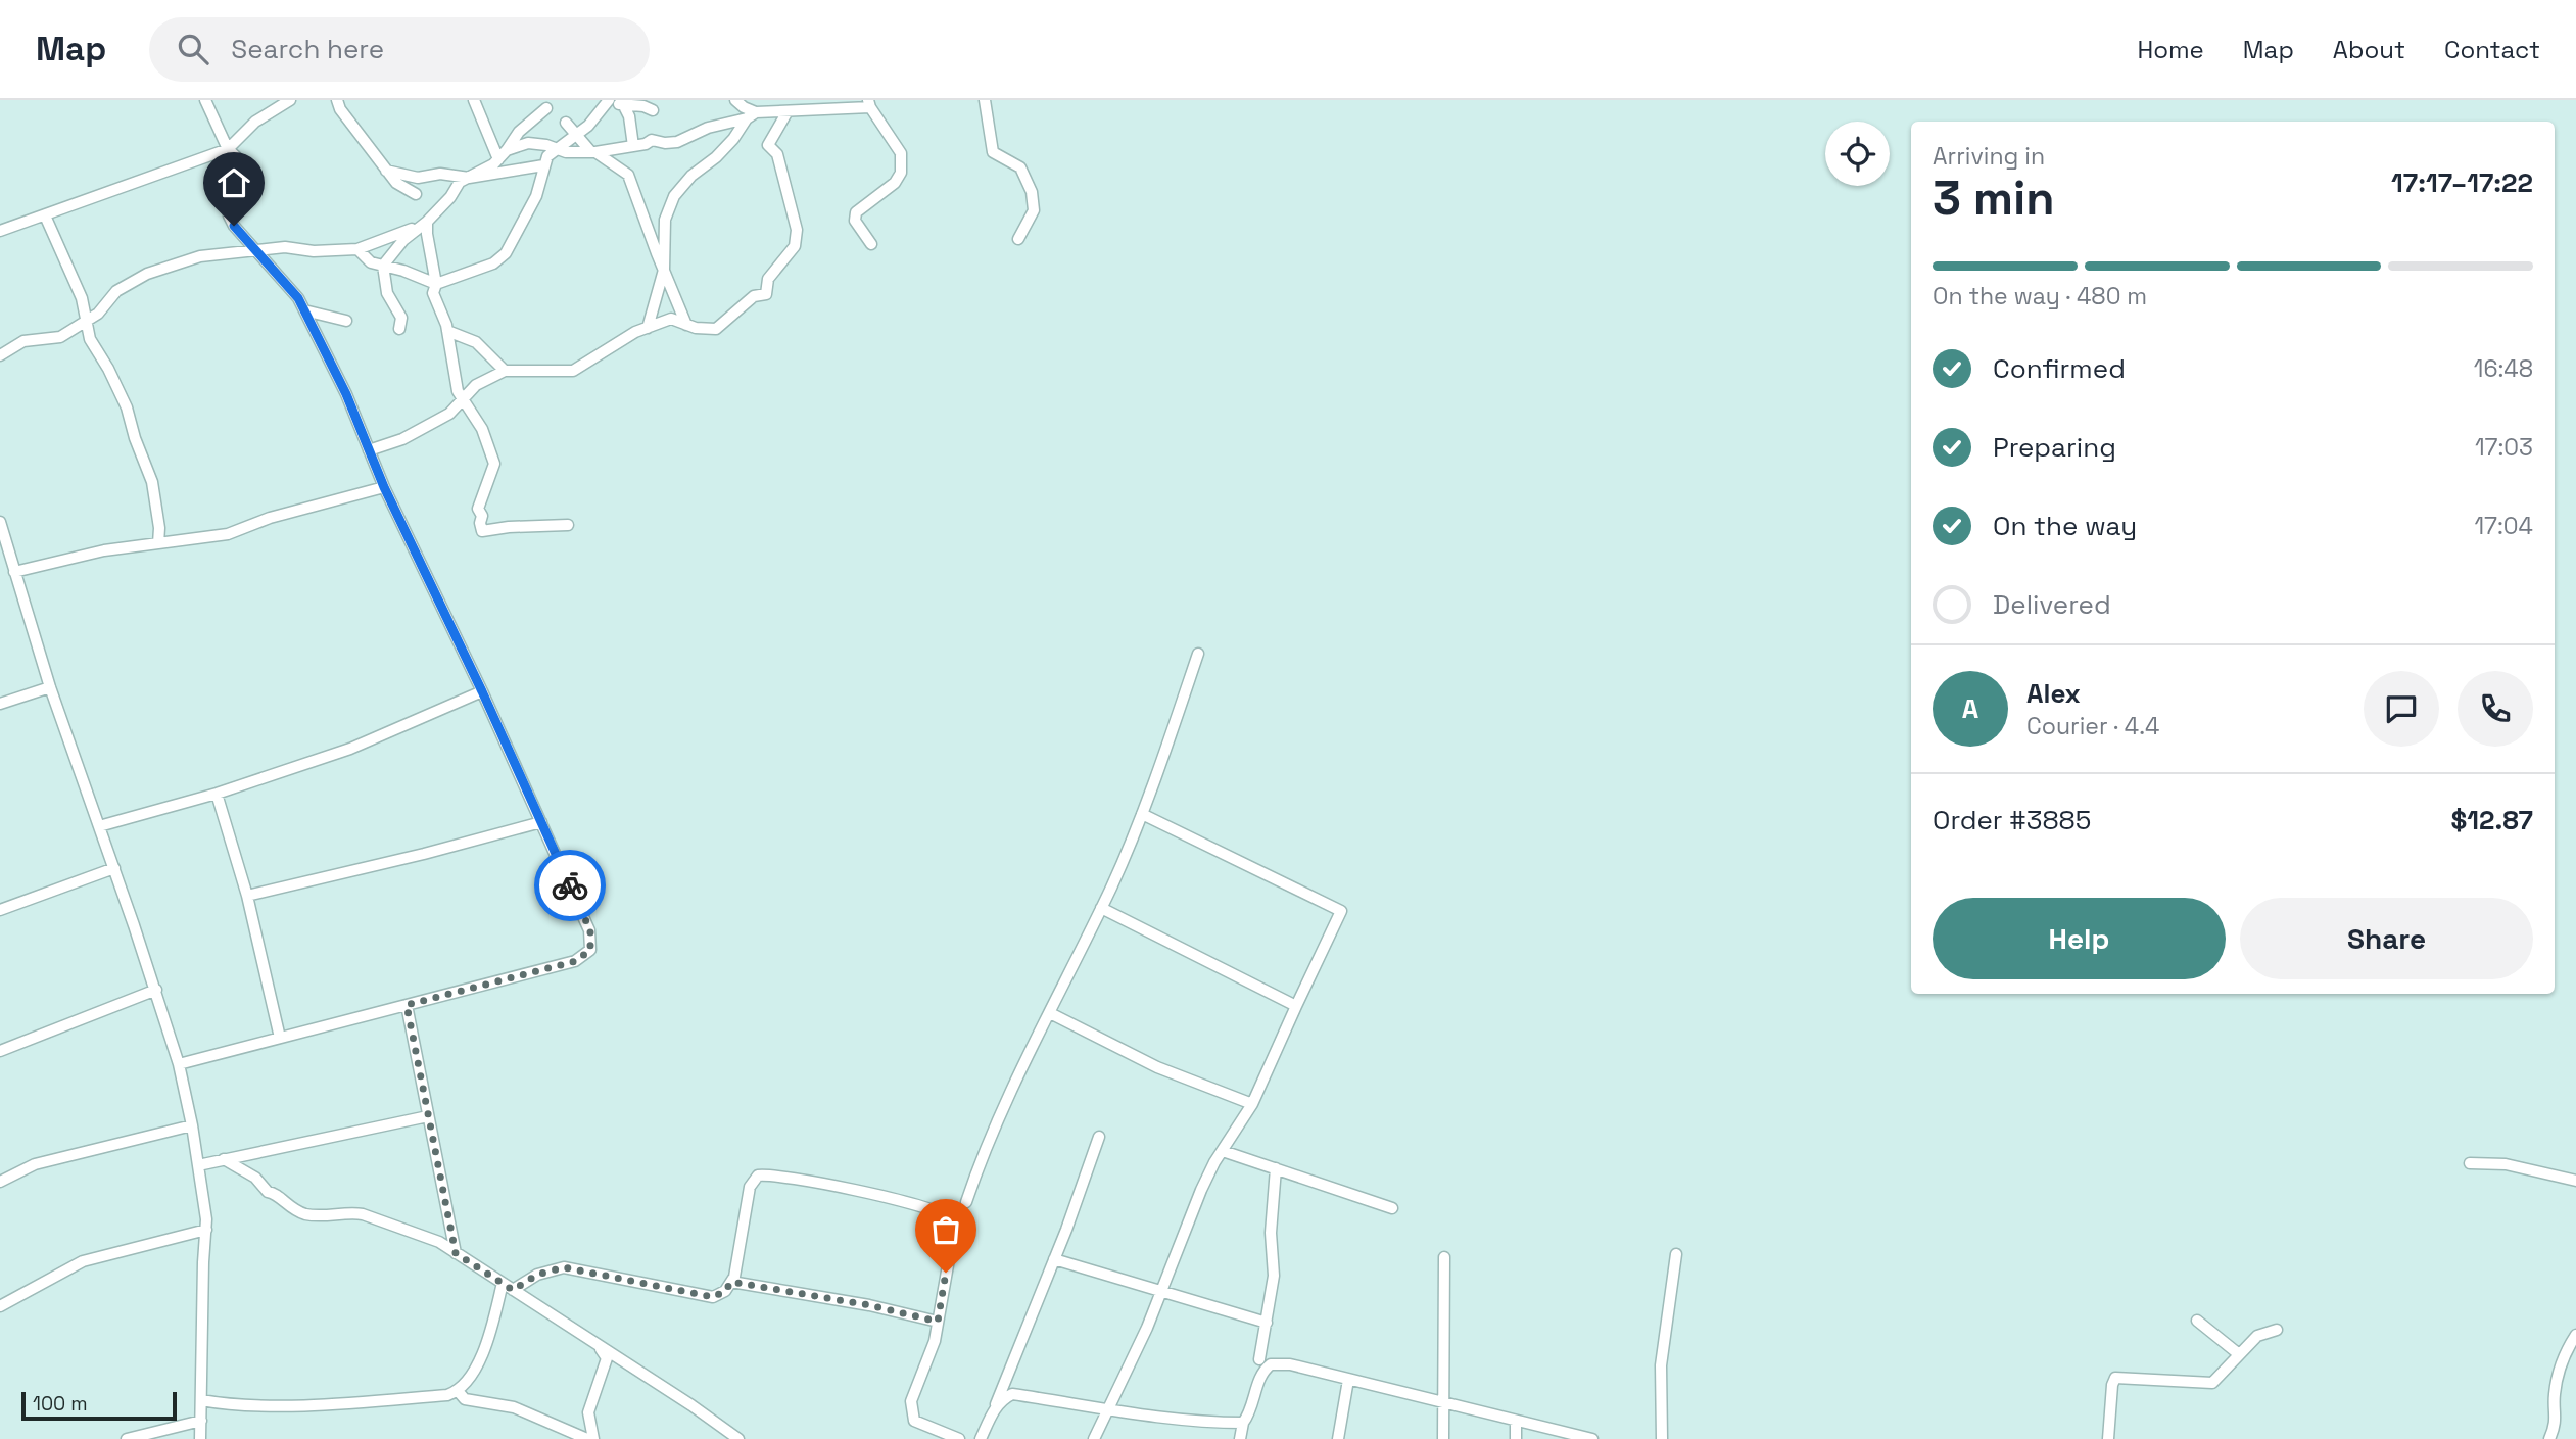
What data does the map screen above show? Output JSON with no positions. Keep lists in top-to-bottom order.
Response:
{
  "scale_bar": "100 m",
  "page": {
    "header": "Map",
    "search": "Search here",
    "nav": [
      "Home",
      "Map",
      "About",
      "Contact"
    ],
    "heading": ["3 min", "Arriving in", "17:17–17:22"],
    "panel": [
      "Alex",
      "Courier · 4.4",
      "Order #3885",
      "$12.87"
    ],
    "bar": "On the way · 480 m",
    "list": [
      ["Confirmed", "16:48"],
      ["Preparing", "17:03"],
      ["On the way", "17:04"],
      "Delivered"
    ],
    "round": "A",
    "buttons": ["Help", "Share"],
    "scale": "100 m"
  }
}
